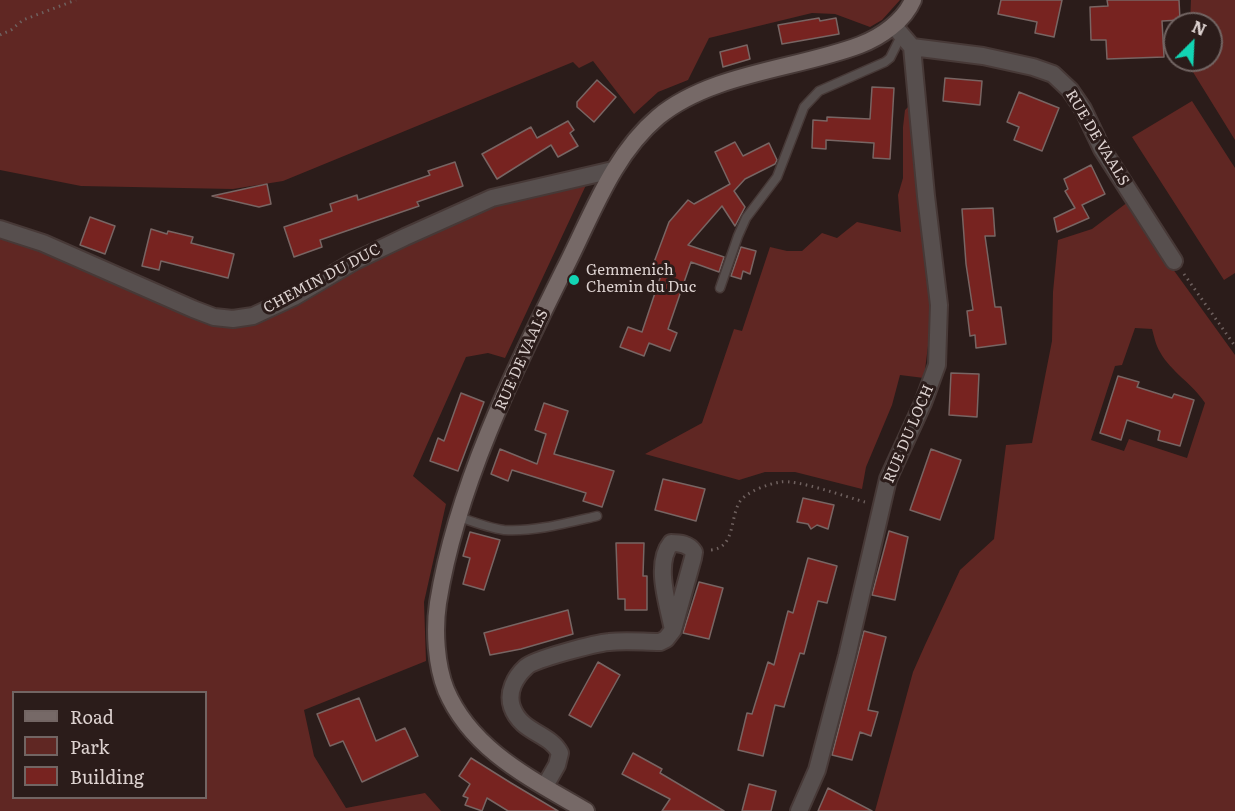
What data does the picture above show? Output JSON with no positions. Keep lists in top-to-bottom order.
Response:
{
  "streets": {
    "main road": ["RUE DE VAALS"],
    "street": ["CHEMIN DU DUC", "RUE DU LOCH"]
  },
  "crossings": [
    ["RUE DE VAALS", "CHEMIN DU DUC"],
    ["RUE DE VAALS", "RUE DU LOCH"]
  ],
  "places": ["Gemmenich Chemin du Duc"],
  "legend": ["Road", "Park", "Building"],
  "north": "top right"
}
